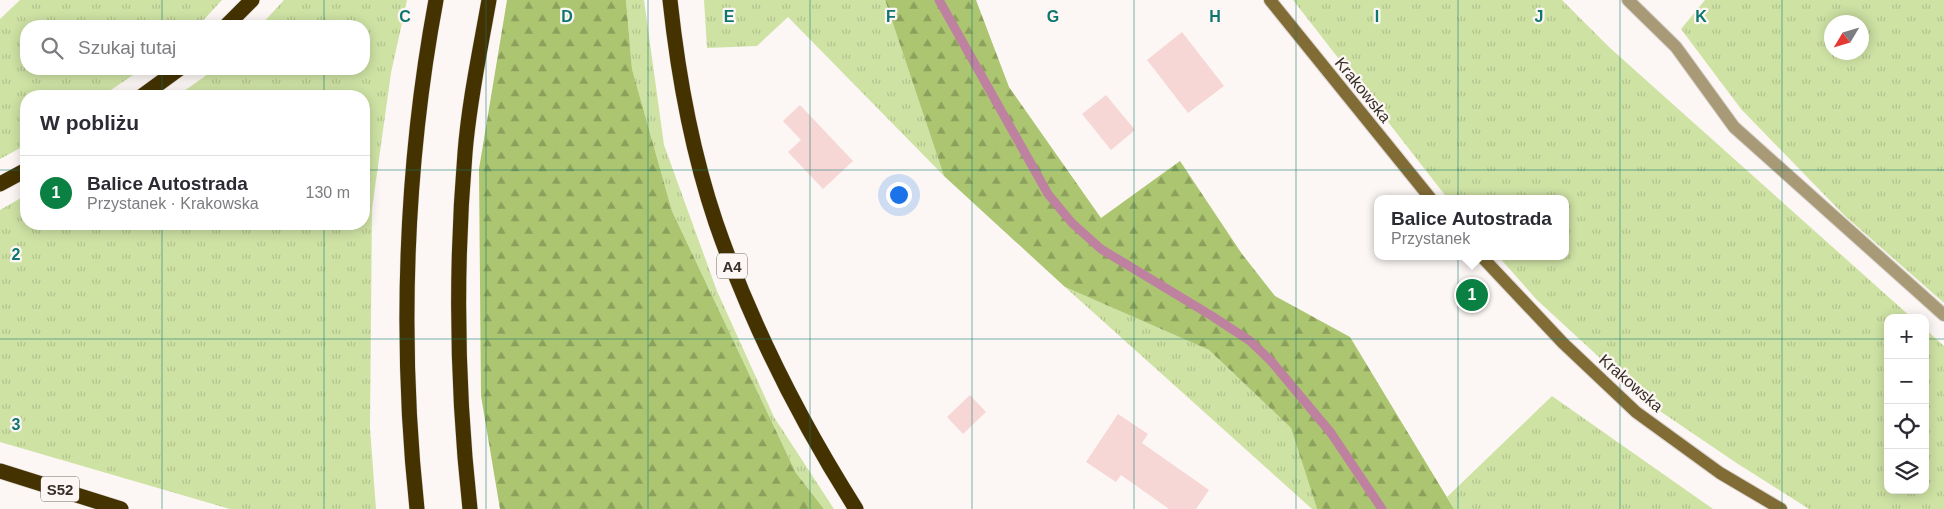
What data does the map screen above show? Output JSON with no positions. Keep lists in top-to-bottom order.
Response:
{
  "streets": {
    "highway": ["A4", "S52"],
    "street": ["Krakowska"]
  },
  "north": "bottom left",
  "page": {
    "search": "Szukaj tutaj",
    "heading": "W pobliżu",
    "list": [
      {
        "mark": "1",
        "name": "Balice Autostrada",
        "note": "Przystanek · Krakowska",
        "value": "130 m"
      }
    ],
    "popup": ["Balice Autostrada", "Przystanek"],
    "pins": "1",
    "map_buttons": ["+", "−"]
  },
  "grid": {
    "columns": [
      "C",
      "D",
      "E",
      "F",
      "G",
      "H",
      "I",
      "J",
      "K"
    ],
    "rows": ["2", "3"]
  }
}
